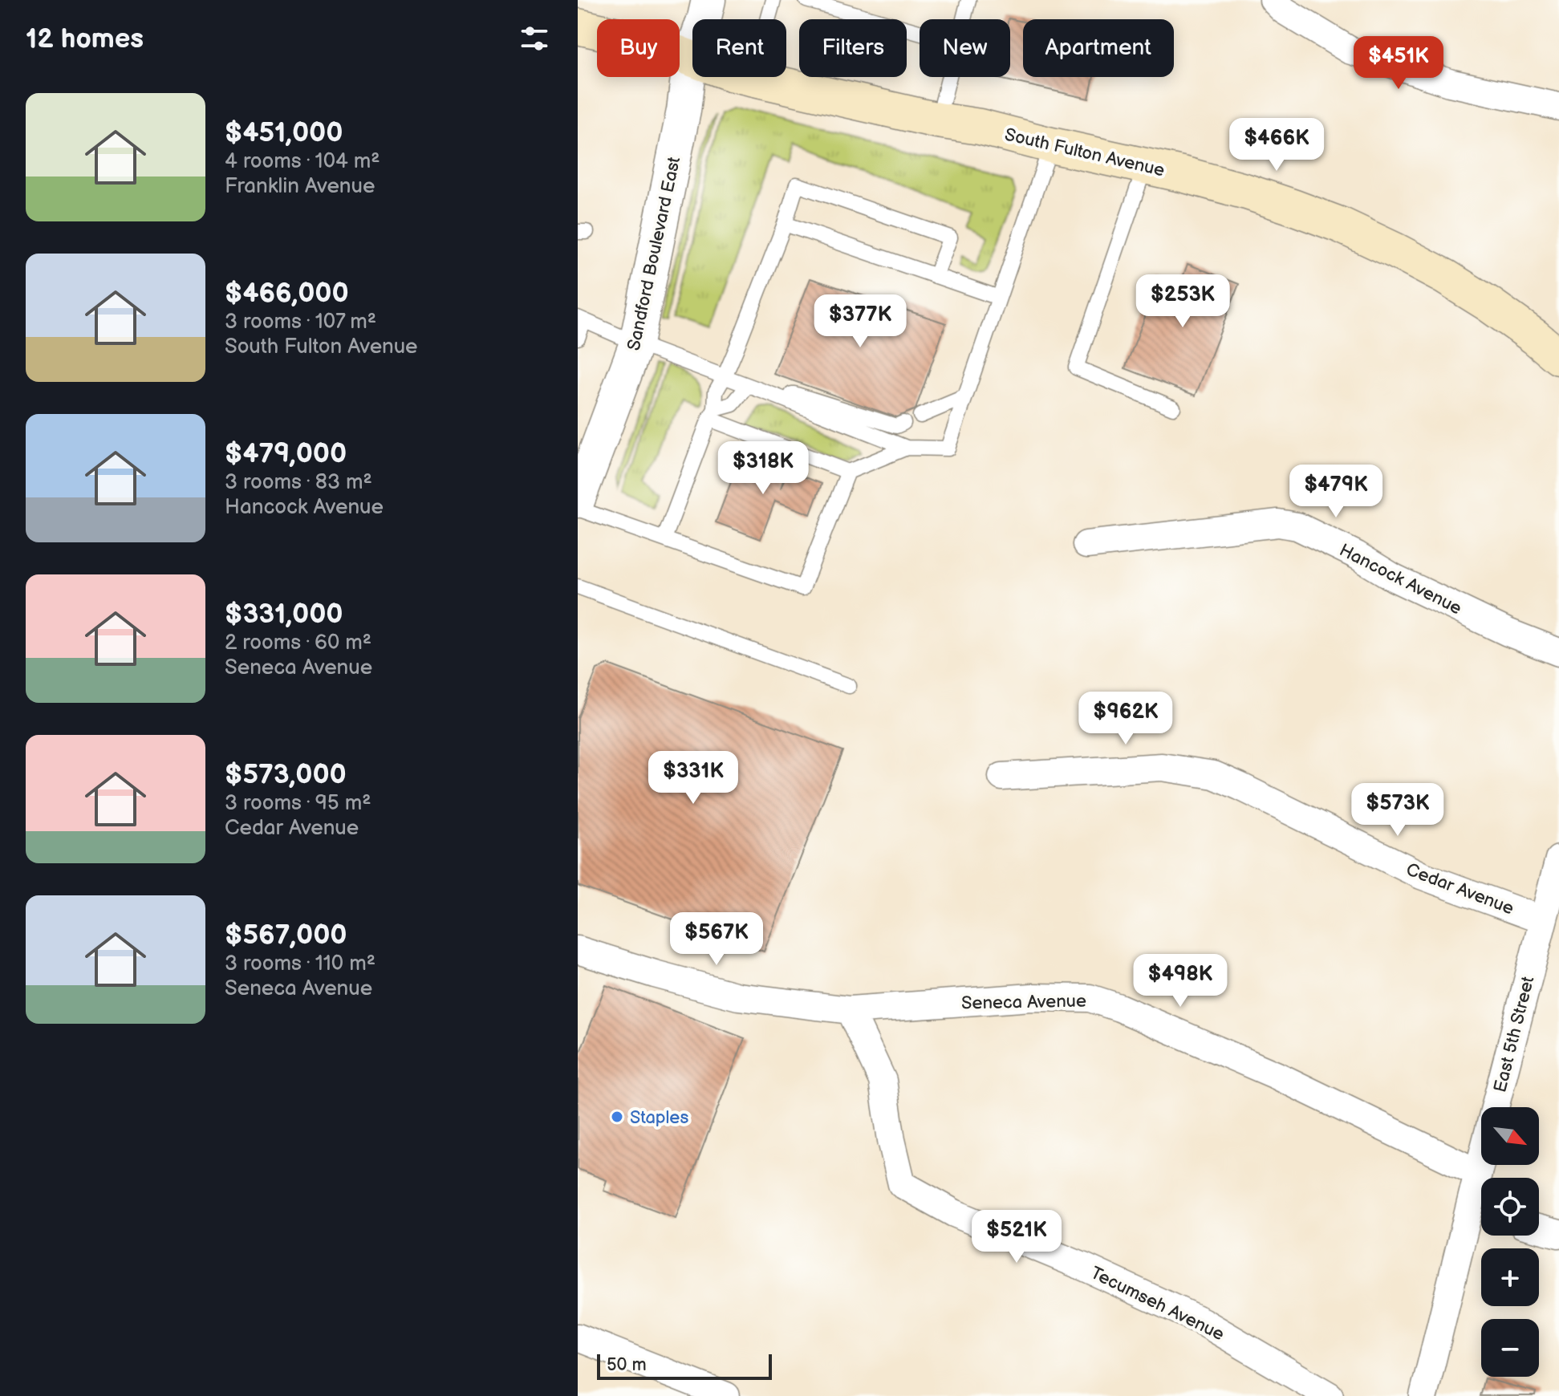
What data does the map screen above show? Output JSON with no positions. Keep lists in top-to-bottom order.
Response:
{
  "streets": {
    "main road": ["South Fulton Avenue"],
    "street": [
      "Sandford Boulevard East",
      "Hancock Avenue",
      "Cedar Avenue",
      "Seneca Avenue",
      "East 5th Street",
      "Tecumseh Avenue"
    ]
  },
  "crossings": [
    ["South Fulton Avenue", "Sandford Boulevard East"],
    ["Cedar Avenue", "East 5th Street"],
    ["Seneca Avenue", "East 5th Street"],
    ["Seneca Avenue", "Tecumseh Avenue"]
  ],
  "places": ["Staples"],
  "scale_bar": "50 m",
  "north": "bottom right",
  "page": {
    "heading": "12 homes",
    "chip": [
      "Buy",
      "Rent",
      "Filters",
      "New",
      "Apartment"
    ],
    "price": [
      "$451K",
      "$466K",
      "$253K",
      "$377K",
      "$318K",
      "$479K",
      "$962K",
      "$331K",
      "$573K",
      "$567K",
      "$498K",
      "$521K"
    ],
    "list": [
      {
        "name": "$451,000",
        "note": "4 rooms · 104 m² · Franklin Avenue"
      },
      {
        "name": "$466,000",
        "note": "3 rooms · 107 m² · South Fulton Avenue"
      },
      {
        "name": "$479,000",
        "note": "3 rooms · 83 m² · Hancock Avenue"
      },
      {
        "name": "$331,000",
        "note": "2 rooms · 60 m² · Seneca Avenue"
      },
      {
        "name": "$573,000",
        "note": "3 rooms · 95 m² · Cedar Avenue"
      },
      {
        "name": "$567,000",
        "note": "3 rooms · 110 m² · Seneca Avenue"
      }
    ],
    "map_buttons": ["+", "−"],
    "scale": "50 m"
  }
}
